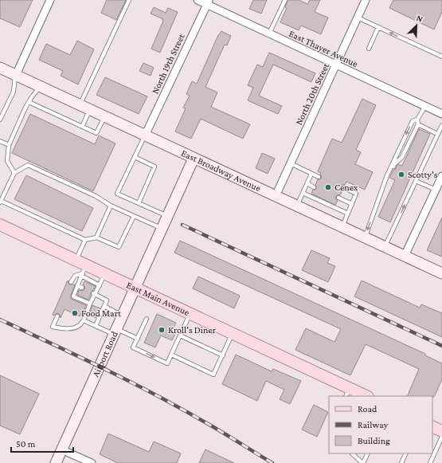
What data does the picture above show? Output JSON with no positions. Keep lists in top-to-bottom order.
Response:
{
  "streets": {
    "main road": ["East Main Avenue"],
    "street": [
      "East Thayer Avenue",
      "North 19th Street",
      "North 20th Street",
      "East Broadway Avenue",
      "Airport Road"
    ]
  },
  "crossings": [
    ["East Thayer Avenue", "North 19th Street"],
    ["East Thayer Avenue", "North 20th Street"],
    ["North 19th Street", "East Broadway Avenue"],
    ["North 20th Street", "East Broadway Avenue"],
    ["East Broadway Avenue", "Airport Road"],
    ["East Main Avenue", "Airport Road"]
  ],
  "places": [
    "Scotty's",
    "Cenex",
    "Food Mart",
    "Kroll's Diner"
  ],
  "legend": ["Road", "Railway", "Building"],
  "scale_bar": "50 m",
  "north": "top right"
}
